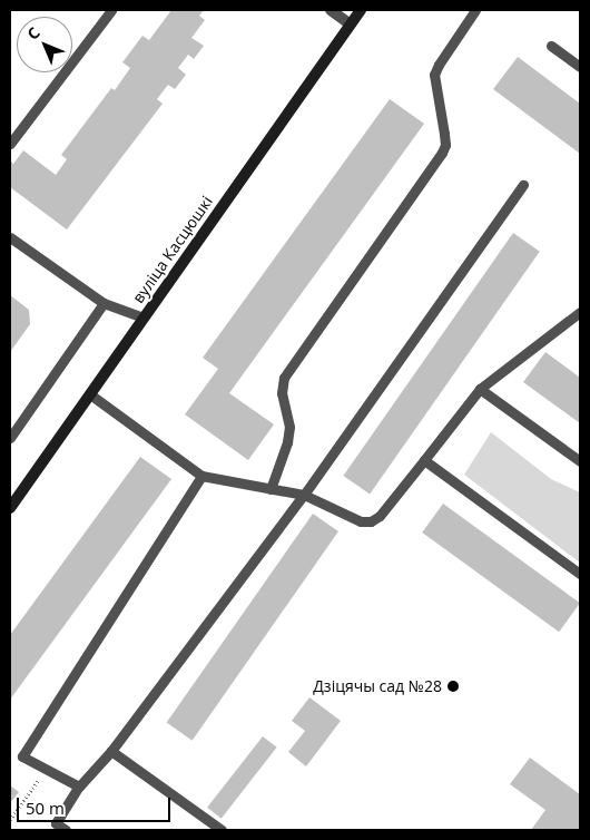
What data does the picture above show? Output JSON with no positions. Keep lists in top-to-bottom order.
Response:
{
  "streets": {
    "street": ["вуліца Касцюшкі"]
  },
  "places": ["Дзіцячы сад №28"],
  "scale_bar": "50 m",
  "north": "top left"
}
